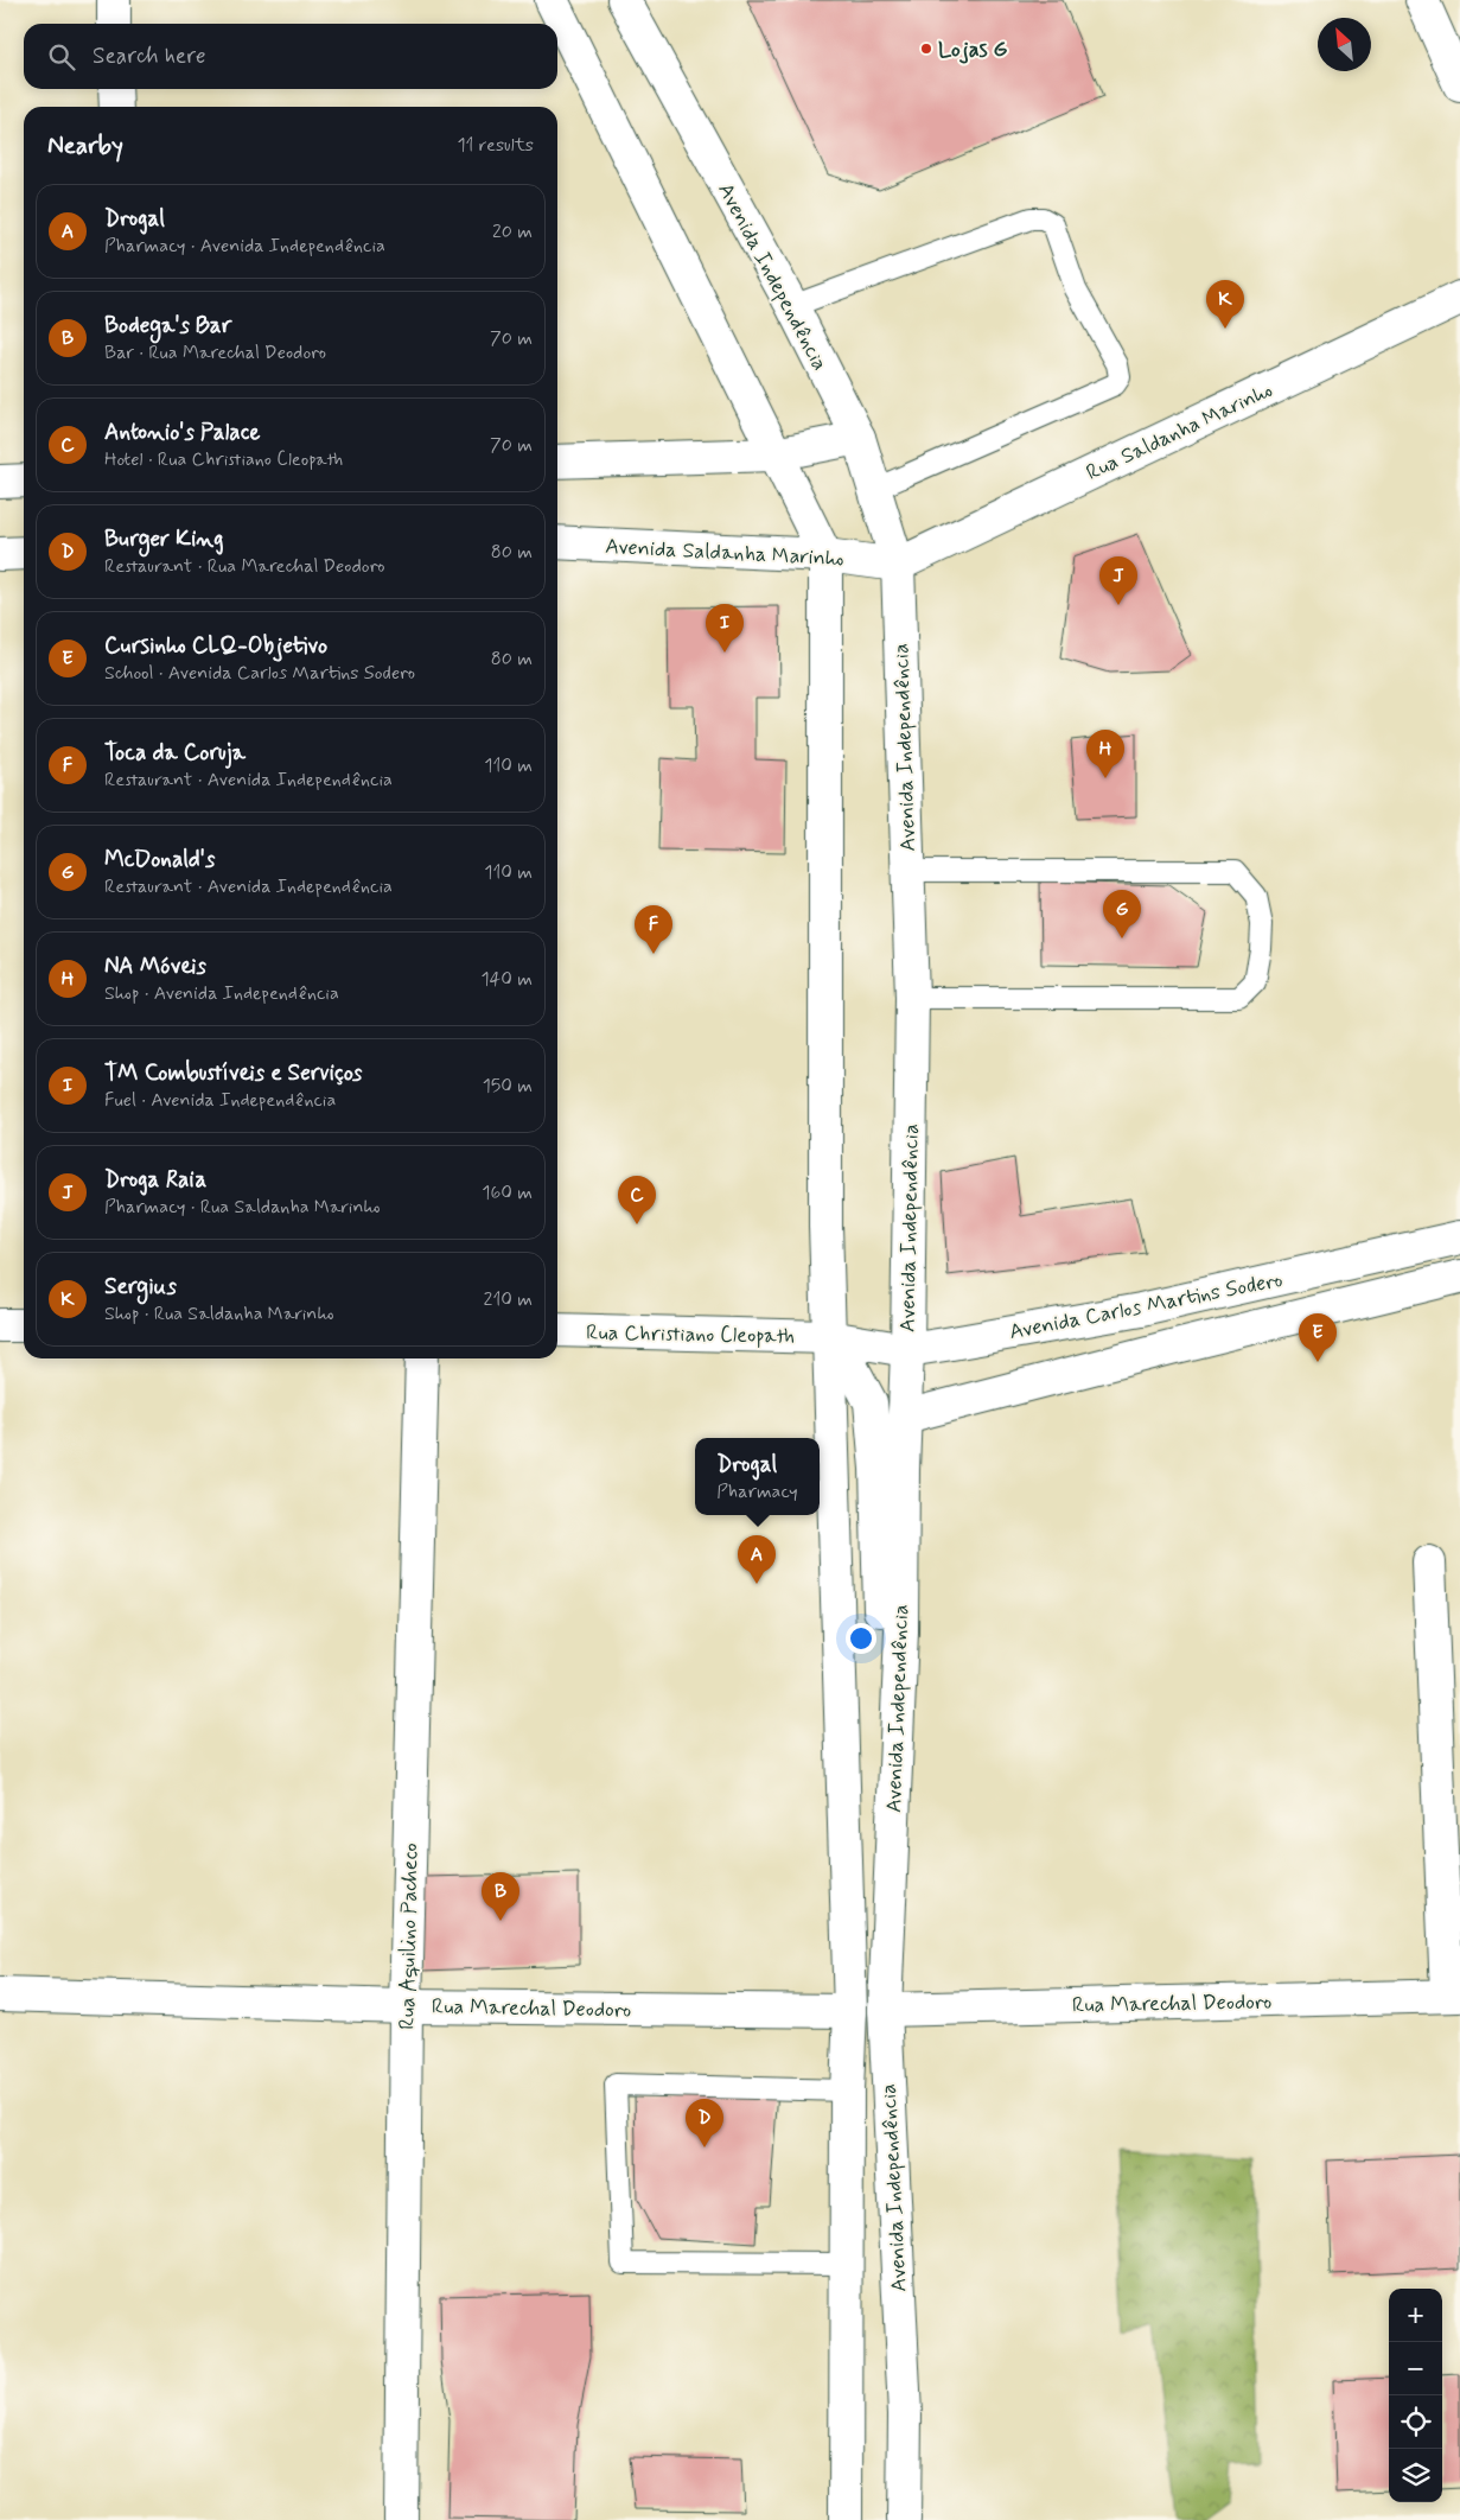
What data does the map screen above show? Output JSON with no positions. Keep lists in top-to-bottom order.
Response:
{
  "streets": {
    "main road": [
      "Avenida Independência",
      "Rua Saldanha Marinho",
      "Avenida Saldanha Marinho",
      "Avenida Carlos Martins Sodero",
      "Rua Christiano Cleopath",
      "Rua Aquilino Pacheco",
      "Rua Marechal Deodoro"
    ]
  },
  "crossings": [
    ["Avenida Independência", "Rua Saldanha Marinho"],
    ["Avenida Independência", "Avenida Saldanha Marinho"],
    ["Avenida Independência", "Avenida Carlos Martins Sodero"],
    ["Avenida Independência", "Rua Christiano Cleopath"],
    ["Avenida Independência", "Rua Marechal Deodoro"],
    ["Rua Saldanha Marinho", "Avenida Saldanha Marinho"],
    ["Avenida Carlos Martins Sodero", "Rua Christiano Cleopath"],
    ["Rua Aquilino Pacheco", "Rua Marechal Deodoro"]
  ],
  "places": ["Lojas G"],
  "north": "top left",
  "page": {
    "search": "Search here",
    "heading": ["Nearby", "11 results"],
    "list": [
      {
        "mark": "A",
        "name": "Drogal",
        "note": "Pharmacy · Avenida Independência",
        "value": "20 m"
      },
      {
        "mark": "B",
        "name": "Bodega's Bar",
        "note": "Bar · Rua Marechal Deodoro",
        "value": "70 m"
      },
      {
        "mark": "C",
        "name": "Antonio's Palace",
        "note": "Hotel · Rua Christiano Cleopath",
        "value": "70 m"
      },
      {
        "mark": "D",
        "name": "Burger King",
        "note": "Restaurant · Rua Marechal Deodoro",
        "value": "80 m"
      },
      {
        "mark": "E",
        "name": "Cursinho CLQ-Objetivo",
        "note": "School · Avenida Carlos Martins Sodero",
        "value": "80 m"
      },
      {
        "mark": "F",
        "name": "Toca da Coruja",
        "note": "Restaurant · Avenida Independência",
        "value": "110 m"
      },
      {
        "mark": "G",
        "name": "McDonald's",
        "note": "Restaurant · Avenida Independência",
        "value": "110 m"
      },
      {
        "mark": "H",
        "name": "NA Móveis",
        "note": "Shop · Avenida Independência",
        "value": "140 m"
      },
      {
        "mark": "I",
        "name": "TM Combustíveis e Serviços",
        "note": "Fuel · Avenida Independência",
        "value": "150 m"
      },
      {
        "mark": "J",
        "name": "Droga Raia",
        "note": "Pharmacy · Rua Saldanha Marinho",
        "value": "160 m"
      },
      {
        "mark": "K",
        "name": "Sergius",
        "note": "Shop · Rua Saldanha Marinho",
        "value": "210 m"
      }
    ],
    "pins": [
      "K",
      "J",
      "I",
      "H",
      "G",
      "F",
      "C",
      "E",
      "A",
      "B",
      "D"
    ],
    "popup": ["Drogal", "Pharmacy"],
    "map_buttons": ["+", "−"]
  }
}
